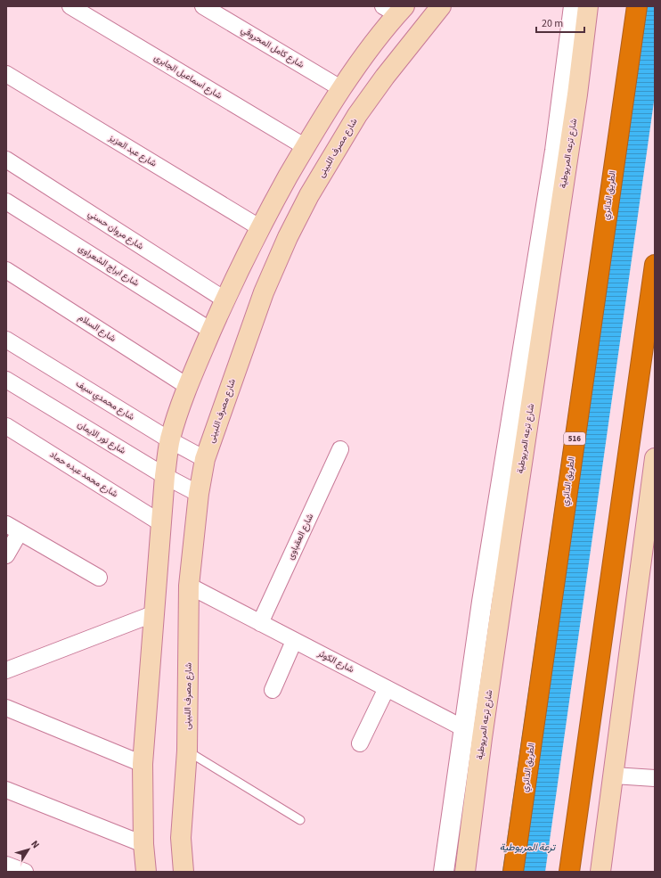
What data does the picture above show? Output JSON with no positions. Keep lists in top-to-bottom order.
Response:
{
  "streets": {
    "highway": ["الطريق الدائري", "516"],
    "main road": ["شارع مصرف اللبينى", "شارع ترعه المريوطية"],
    "street": [
      "شارع كامل المحروقي",
      "شارع اسماعيل الجابرى",
      "شارع عبد العزيز",
      "شارع مروان حسني",
      "شارع ابراج الشعراوى",
      "شارع السلام",
      "شارع محمدي سيف",
      "شارع نور الايمان",
      "شارع محمد عبده حماد",
      "شارع العقباوى",
      "شارع الكوثر"
    ]
  },
  "crossings": [
    ["شارع مصرف اللبينى", "شارع محمدي سيف"],
    ["شارع مصرف اللبينى", "شارع نور الايمان"],
    ["شارع مصرف اللبينى", "شارع الكوثر"],
    ["شارع ترعه المريوطية", "شارع الكوثر"],
    ["شارع العقباوى", "شارع الكوثر"]
  ],
  "water": ["ترعة المريوطية"],
  "scale_bar": "20 m",
  "north": "top right"
}
